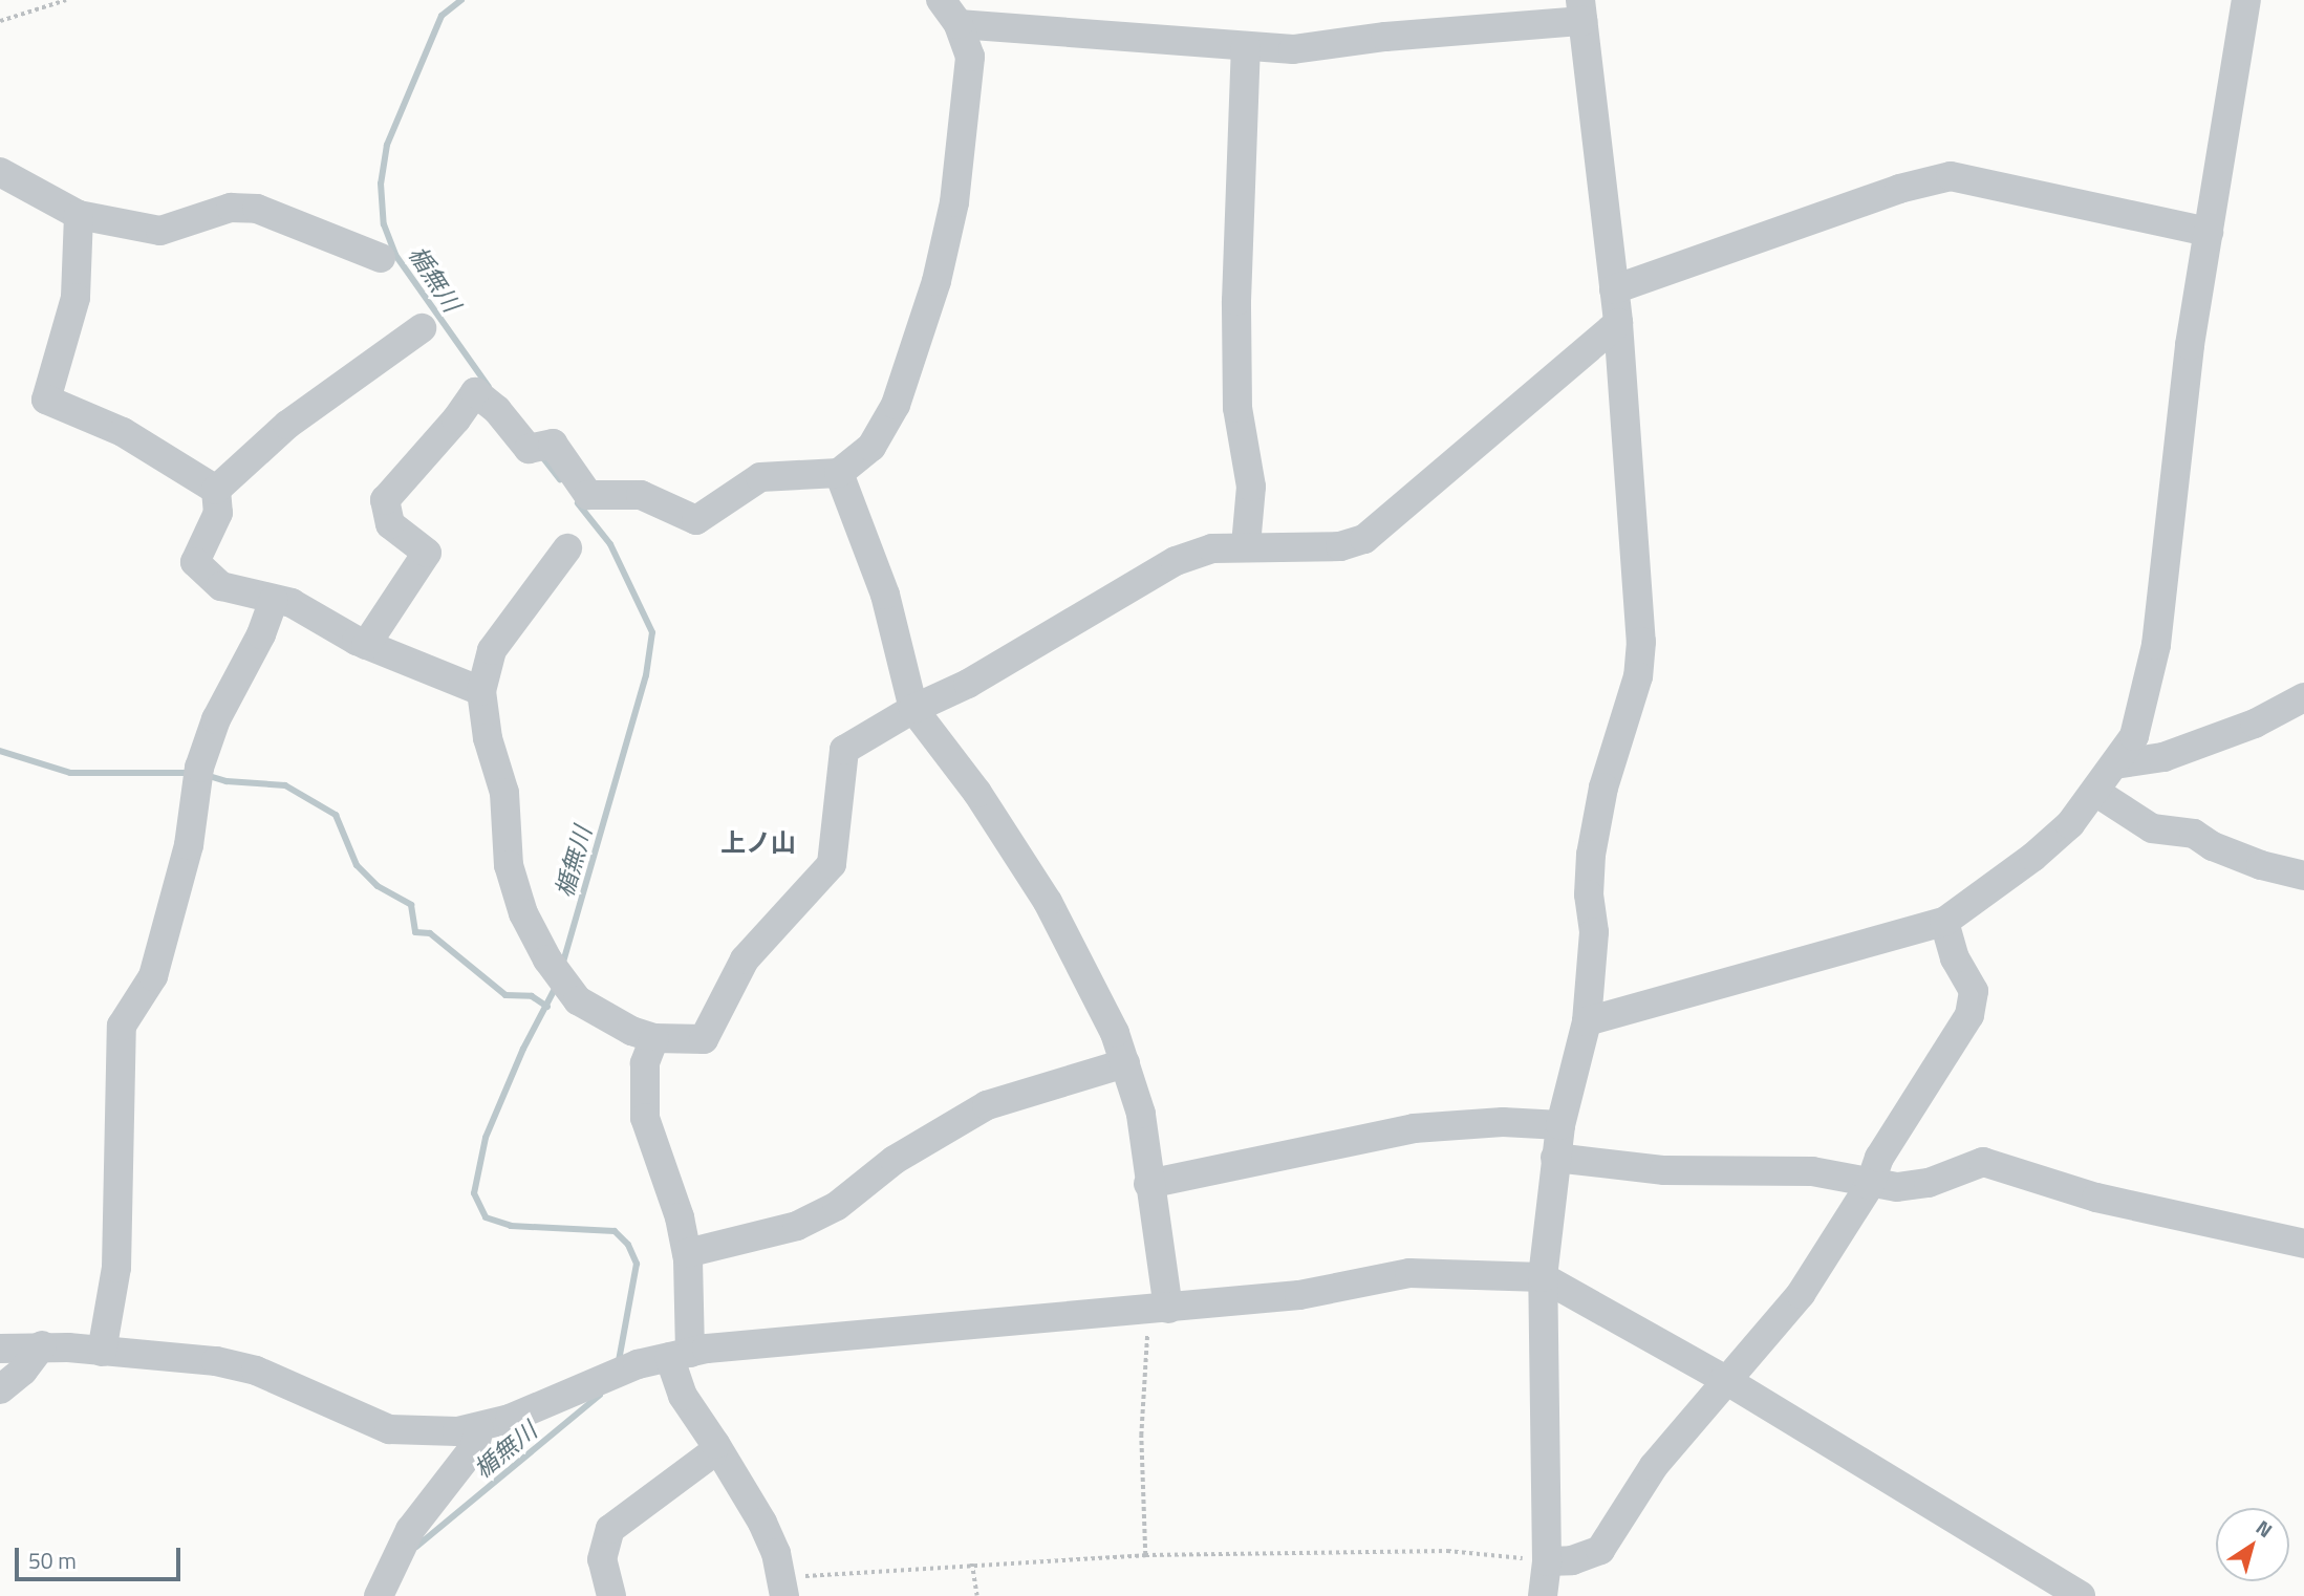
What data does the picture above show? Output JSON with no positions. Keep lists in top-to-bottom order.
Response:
{
  "districts": ["上ノ山"],
  "water": ["楯無川"],
  "scale_bar": "50 m",
  "north": "top right"
}
